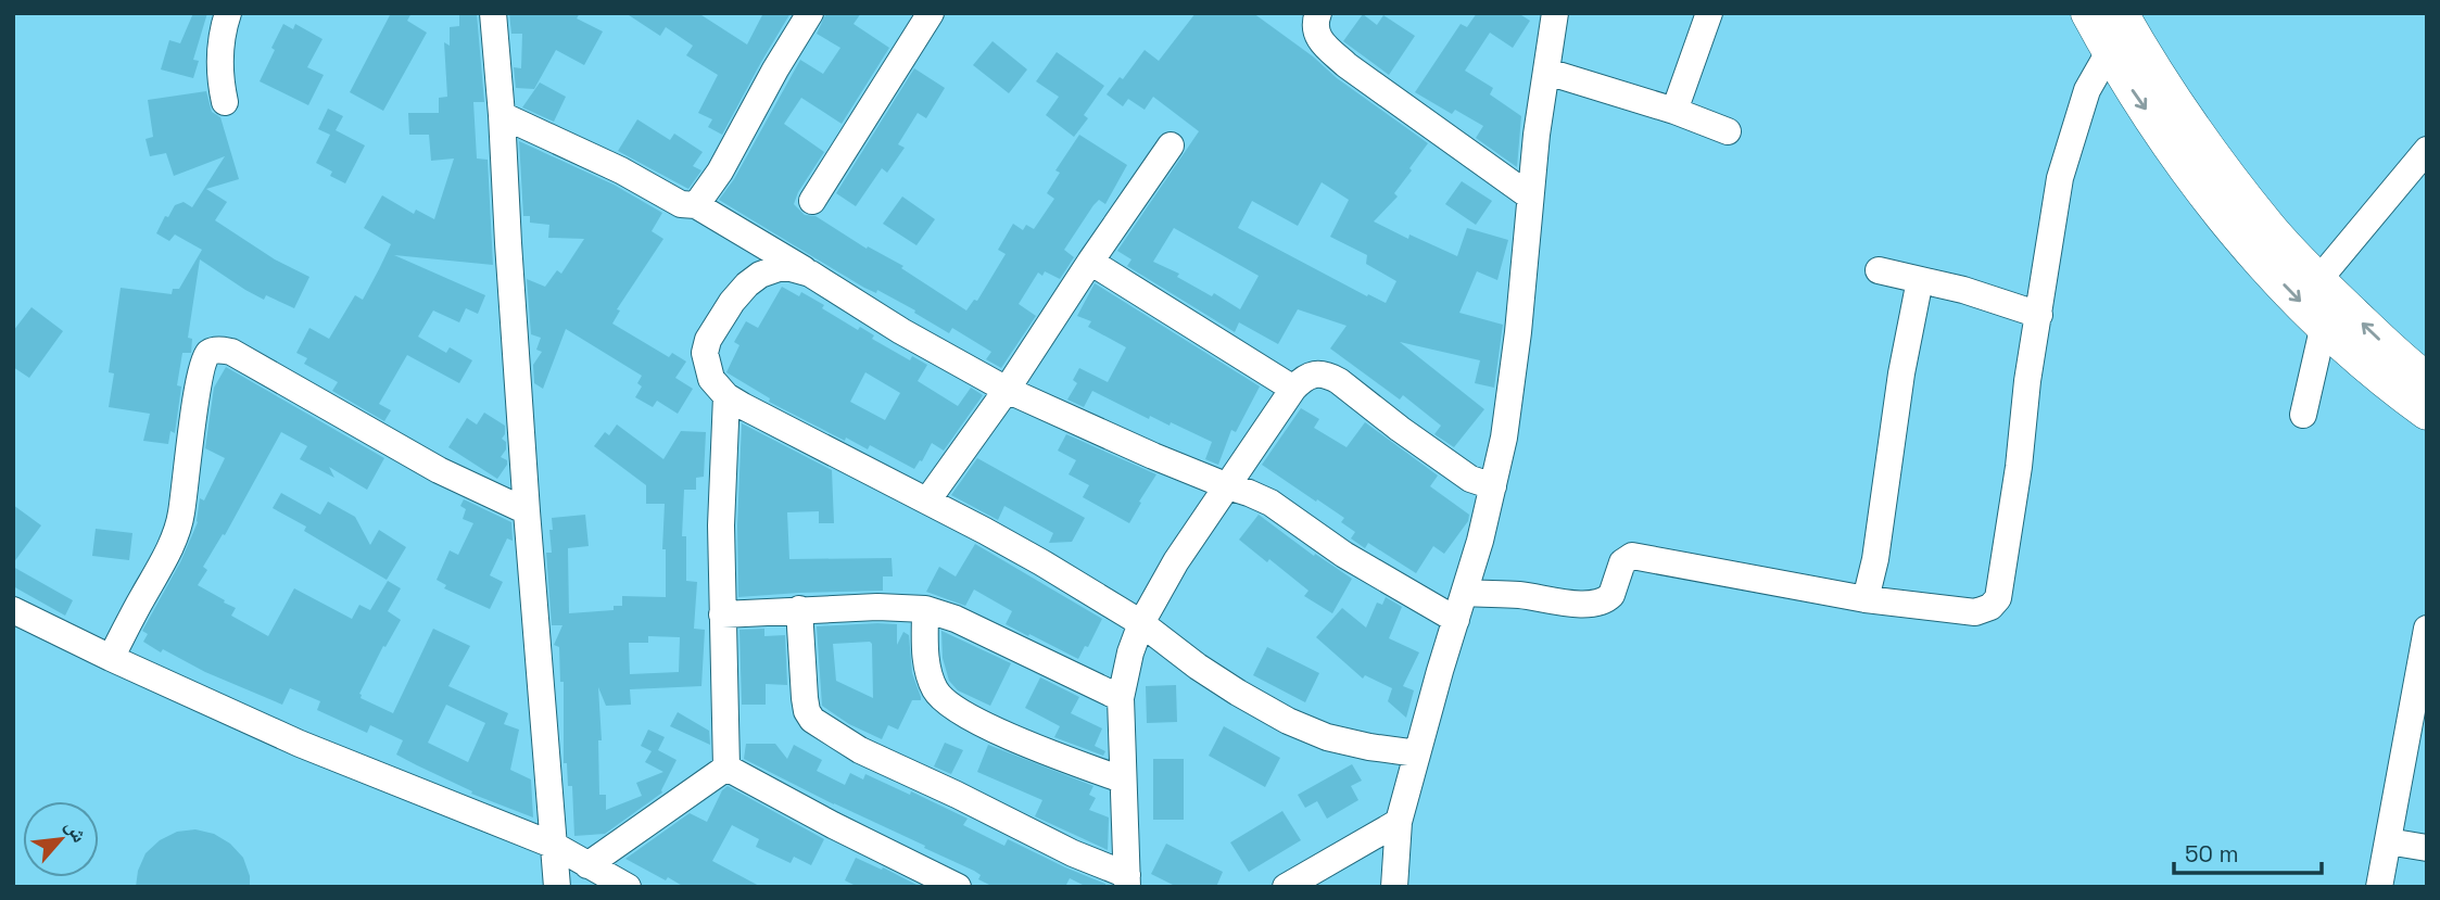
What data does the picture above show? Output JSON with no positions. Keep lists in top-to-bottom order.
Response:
{
  "scale_bar": "50 m",
  "north": "top right"
}
